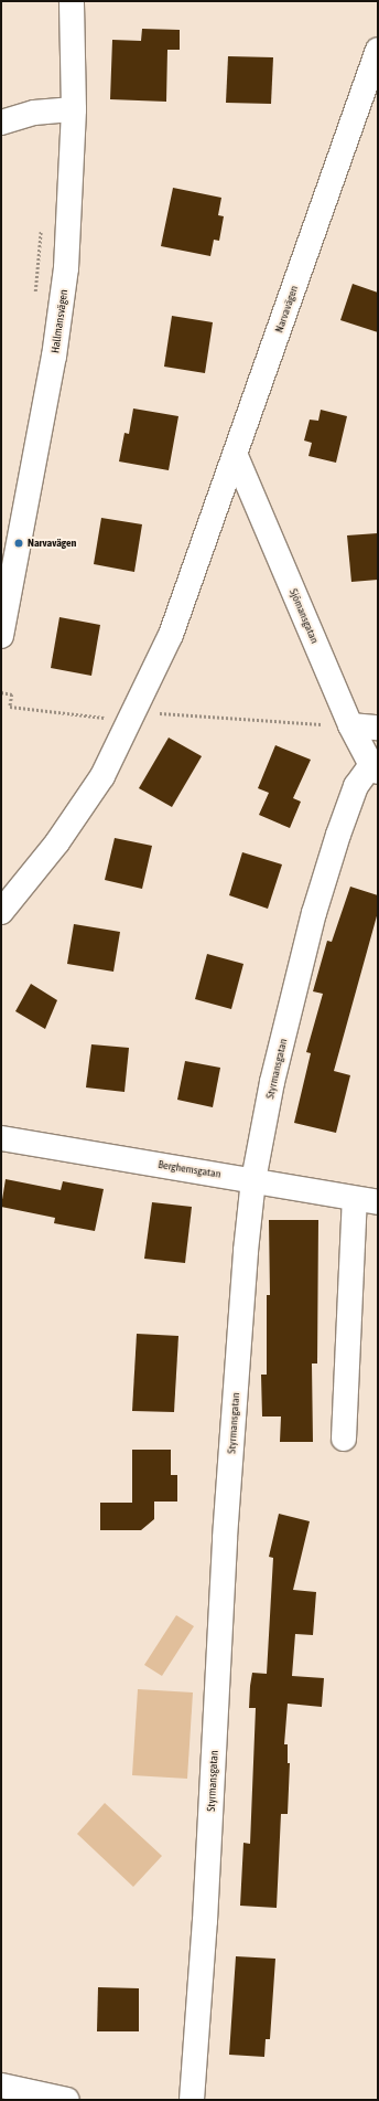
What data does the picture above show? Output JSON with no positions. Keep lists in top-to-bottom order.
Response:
{
  "streets": {
    "street": [
      "Narvavägen",
      "Hallmansvägen",
      "Sjömansgatan",
      "Styrmansgatan",
      "Berghemsgatan"
    ]
  },
  "crossings": [
    ["Narvavägen", "Sjömansgatan"],
    ["Sjömansgatan", "Styrmansgatan"],
    ["Styrmansgatan", "Berghemsgatan"]
  ],
  "places": ["Narvavägen"]
}
